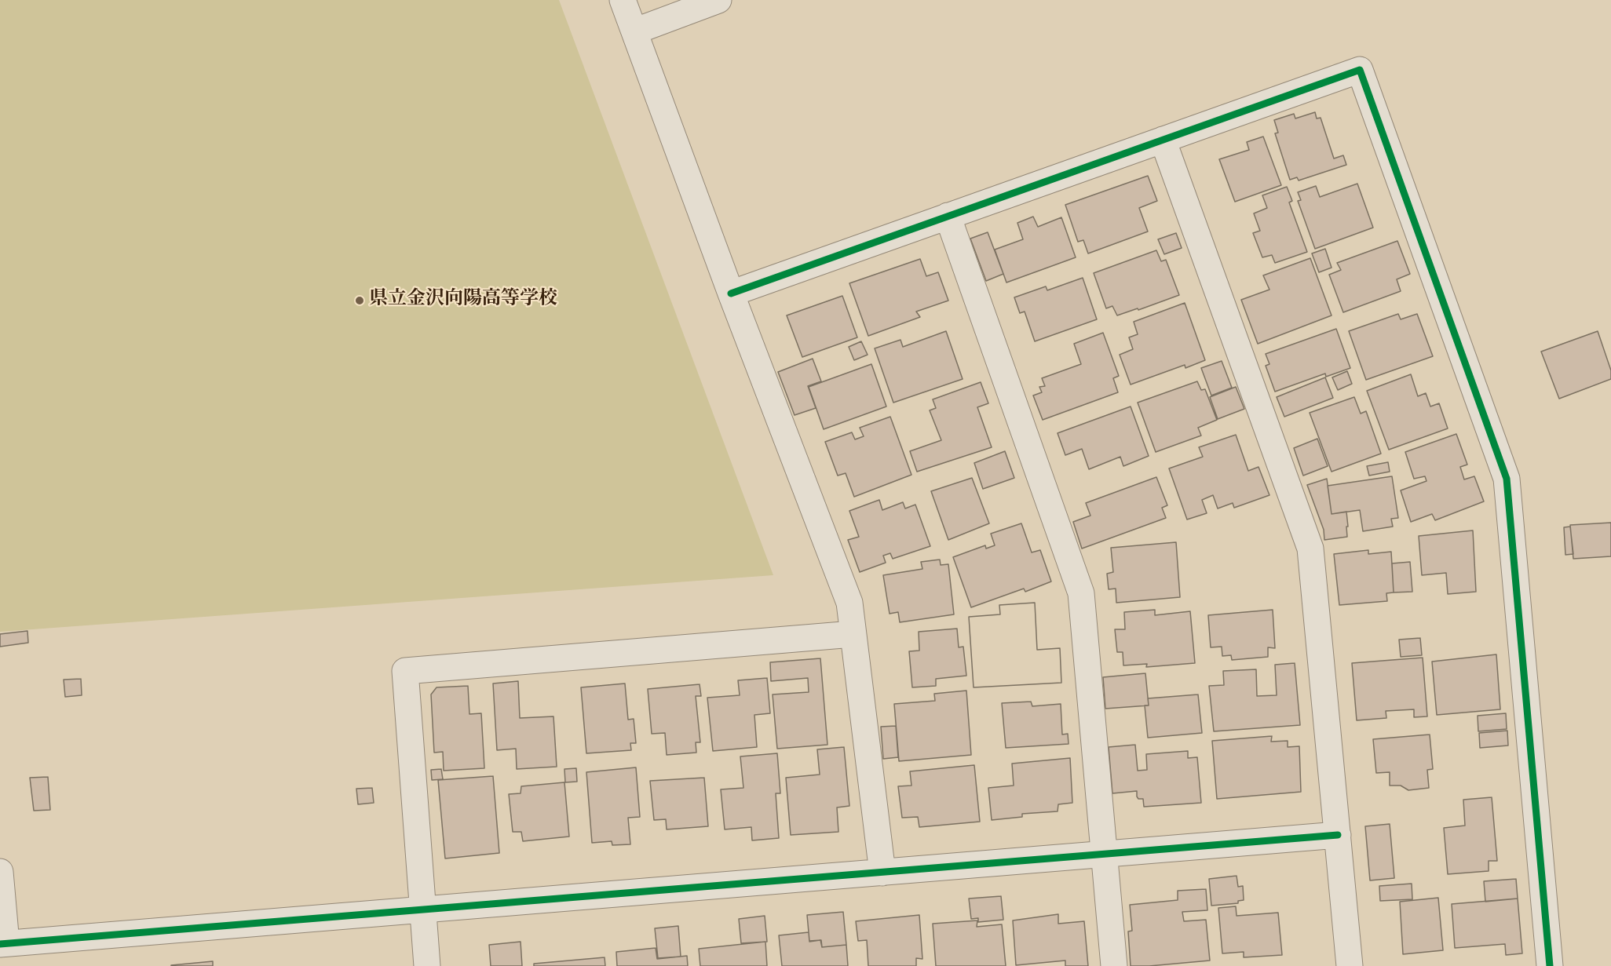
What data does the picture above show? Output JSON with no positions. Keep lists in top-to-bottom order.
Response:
{
  "places": ["県立金沢向陽高等学校"]
}
